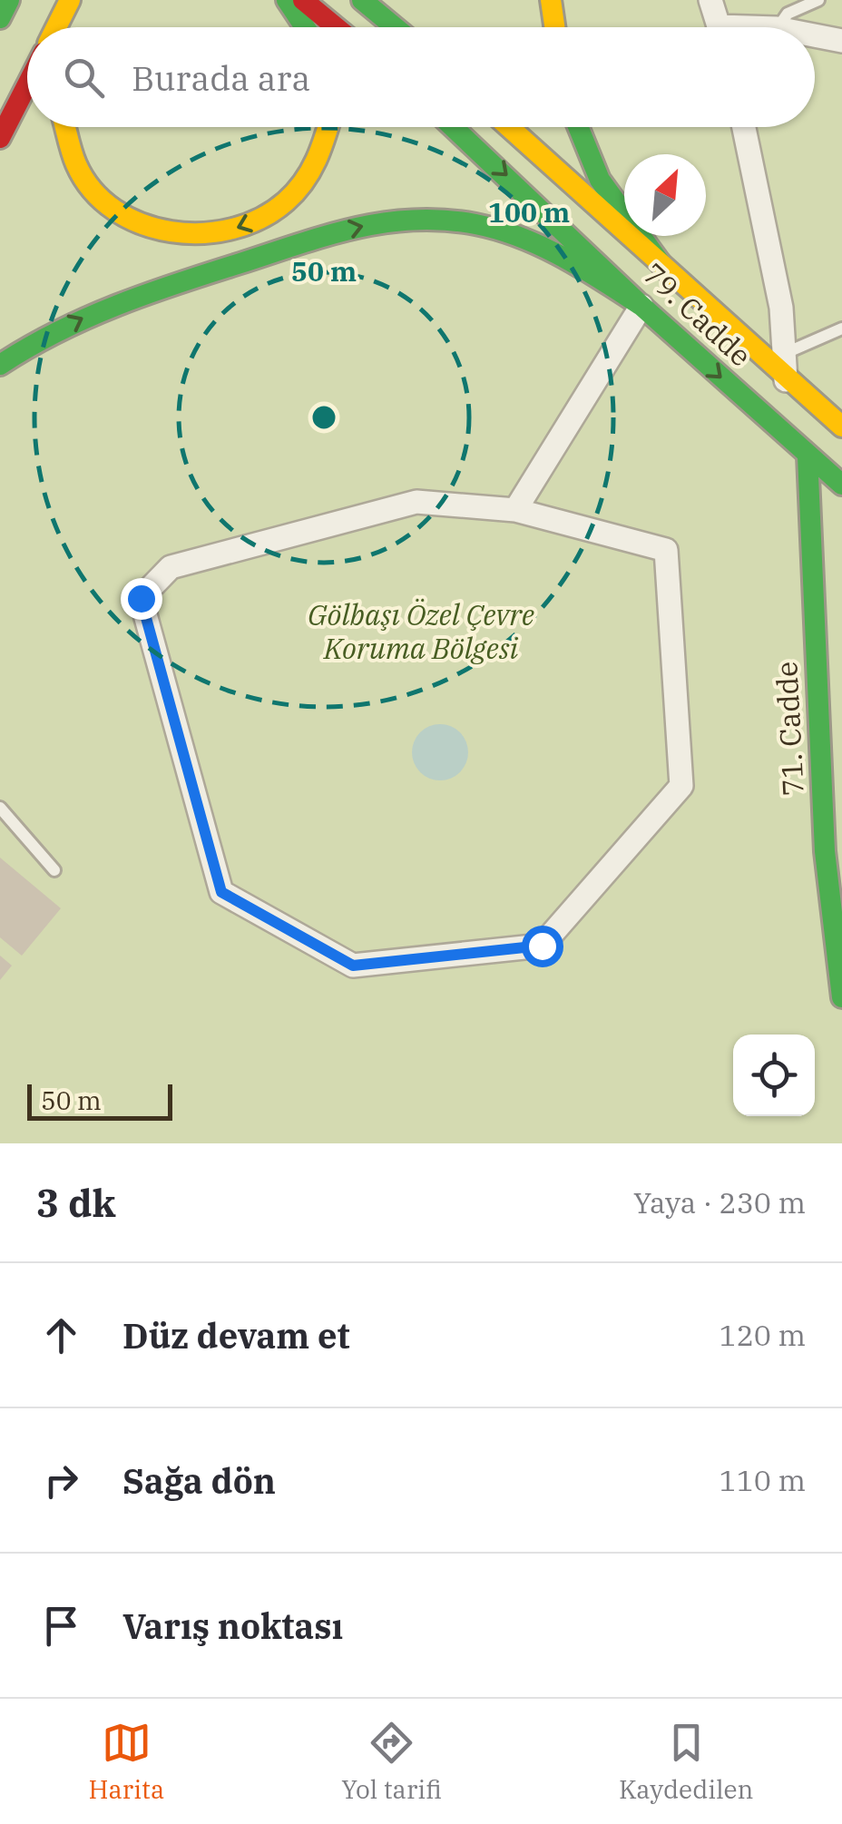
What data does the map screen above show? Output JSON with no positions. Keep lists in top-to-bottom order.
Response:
{
  "streets": {
    "main road": ["79. Cadde", "71. Cadde"]
  },
  "crossings": [
    ["79. Cadde", "71. Cadde"]
  ],
  "parks": ["Gölbaşı Özel Çevre Koruma Bölgesi"],
  "scale_bar": "50 m",
  "north": "top right",
  "page": {
    "search": "Burada ara",
    "scale": "50 m",
    "heading": ["3 dk", "Yaya · 230 m"],
    "list": [
      ["Düz devam et", "120 m"],
      ["Sağa dön", "110 m"],
      "Varış noktası"
    ],
    "nav": ["Harita", "Yol tarifi", "Kaydedilen"]
  },
  "rings": ["100 m", "50 m"]
}
